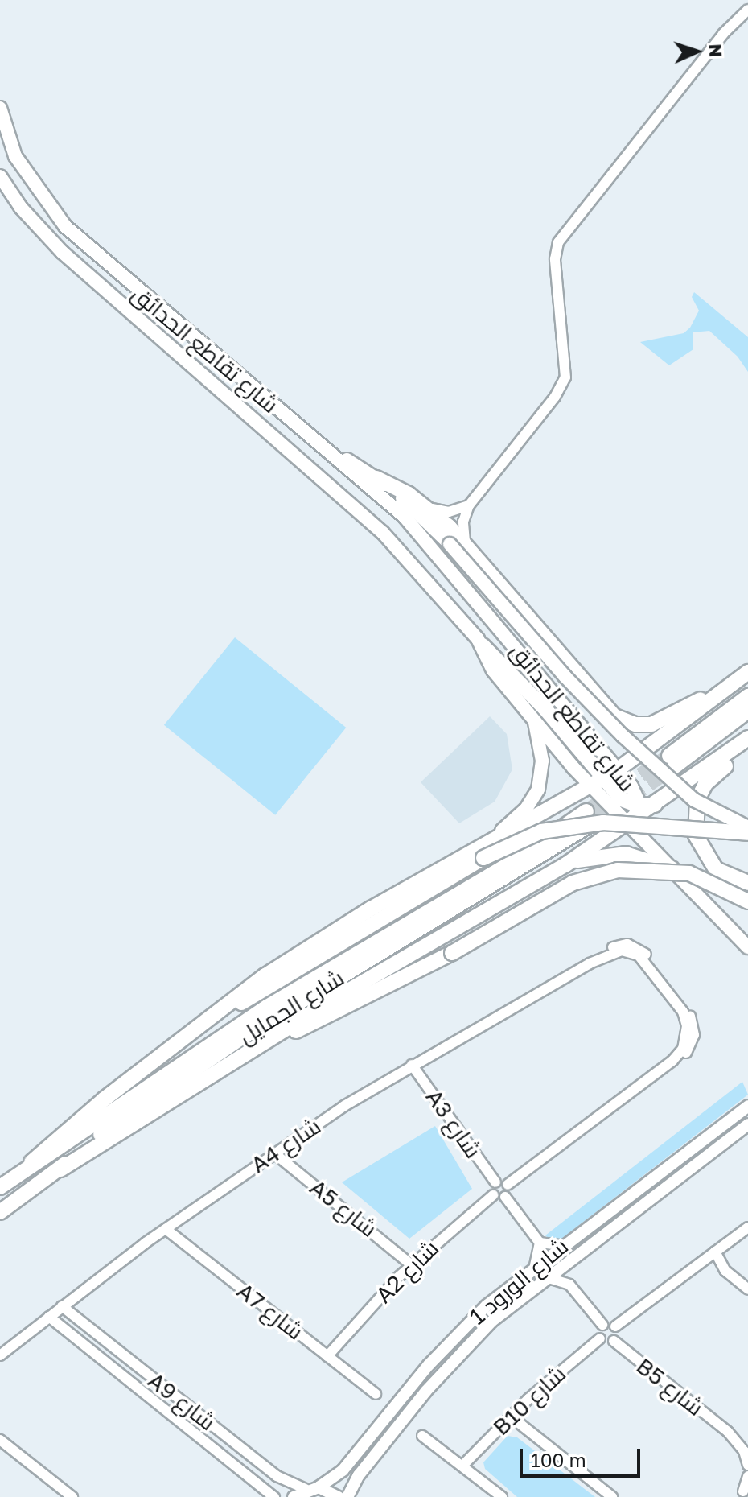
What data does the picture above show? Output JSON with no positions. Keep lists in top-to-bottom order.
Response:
{
  "streets": {
    "main road": ["شارع تقاطع الحدائق", "شارع الجمايل"],
    "street": [
      "A3 شارع",
      "A4 شارع",
      "A5 شارع",
      "A2 شارع",
      "شارع الورود 1",
      "A7 شارع",
      "B5 شارع",
      "B10 شارع",
      "A9 شارع"
    ]
  },
  "crossings": [
    ["A3 شارع", "A4 شارع"],
    ["A4 شارع", "A5 شارع"],
    ["A4 شارع", "A7 شارع"],
    ["A4 شارع", "A9 شارع"],
    ["A5 شارع", "A2 شارع"],
    ["A2 شارع", "A7 شارع"],
    ["شارع الورود 1", "A9 شارع"]
  ],
  "scale_bar": "100 m",
  "north": "right"
}
